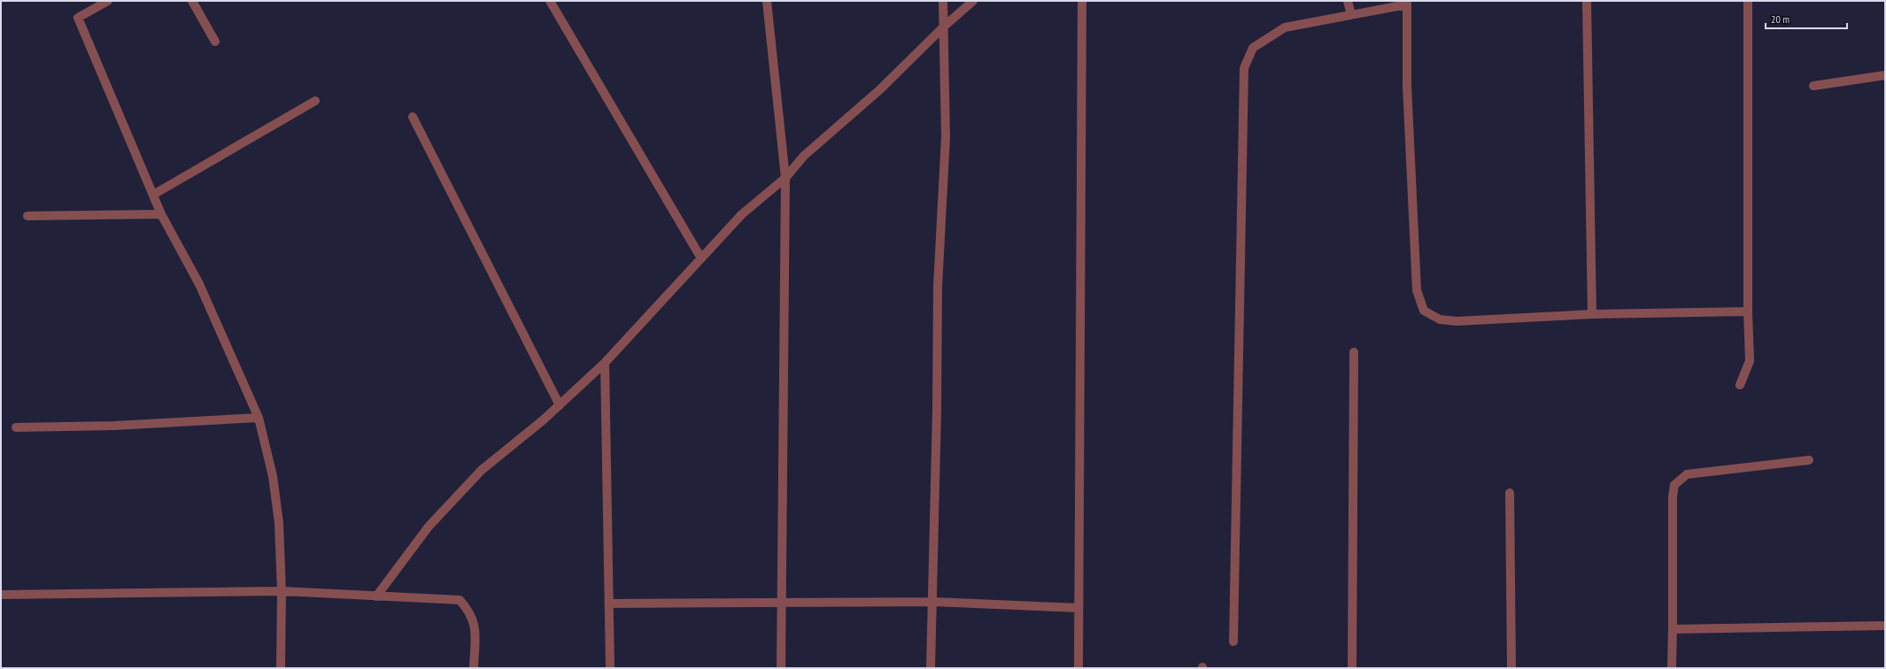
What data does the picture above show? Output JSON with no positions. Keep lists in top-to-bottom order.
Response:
{
  "scale_bar": "20 m"
}
